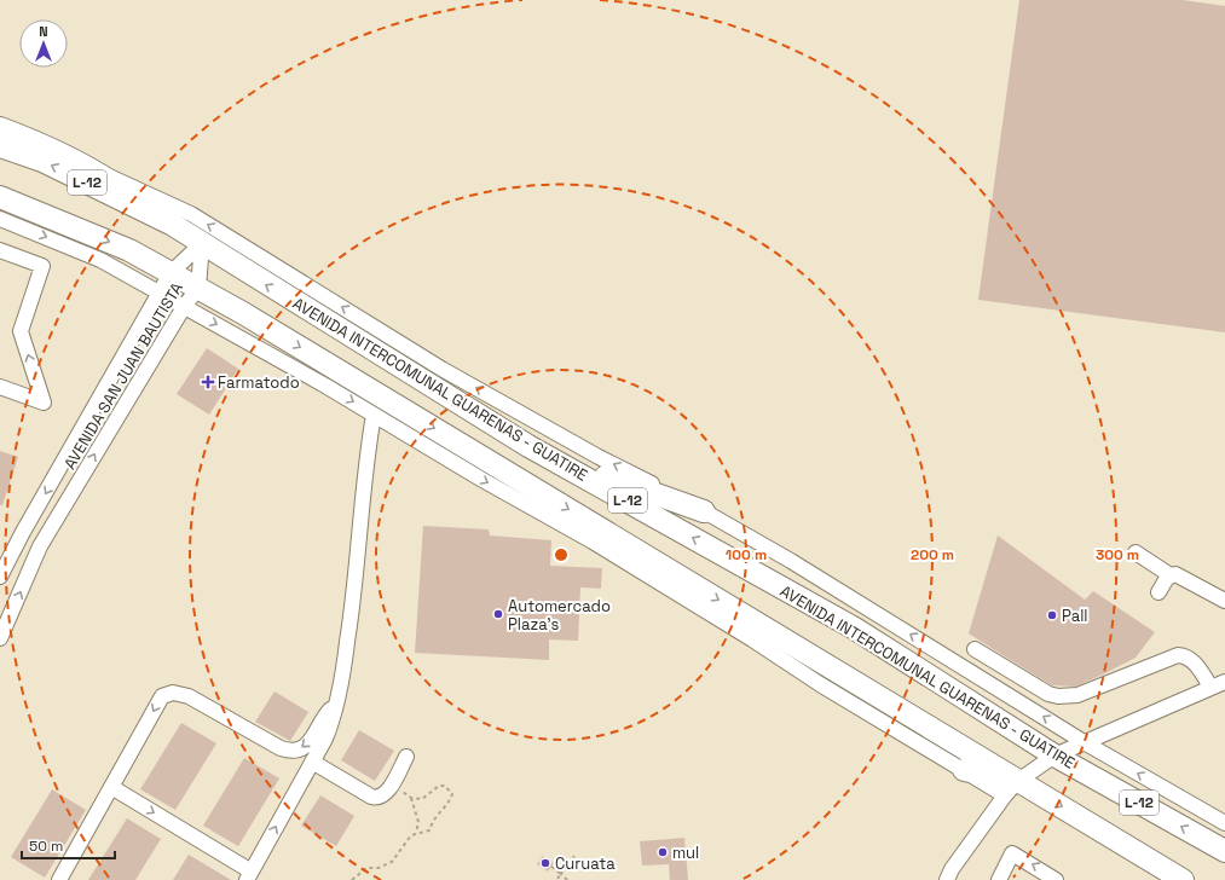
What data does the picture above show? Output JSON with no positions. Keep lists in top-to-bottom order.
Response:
{
  "streets": {
    "highway": ["L-12", "AVENIDA INTERCOMUNAL GUARENAS - GUATIRE"],
    "street": ["AVENIDA SAN JUAN BAUTISTA"]
  },
  "crossings": [
    ["L-12", "AVENIDA SAN JUAN BAUTISTA"],
    ["AVENIDA SAN JUAN BAUTISTA", "AVENIDA INTERCOMUNAL GUARENAS - GUATIRE"]
  ],
  "places": {
    "health": ["Farmatodo"],
    "other": [
      "Automercado Plaza's",
      "Pall",
      "mul",
      "Curuata"
    ]
  },
  "scale_bar": "50 m",
  "north": "top",
  "rings": ["100 m", "200 m", "300 m"]
}
